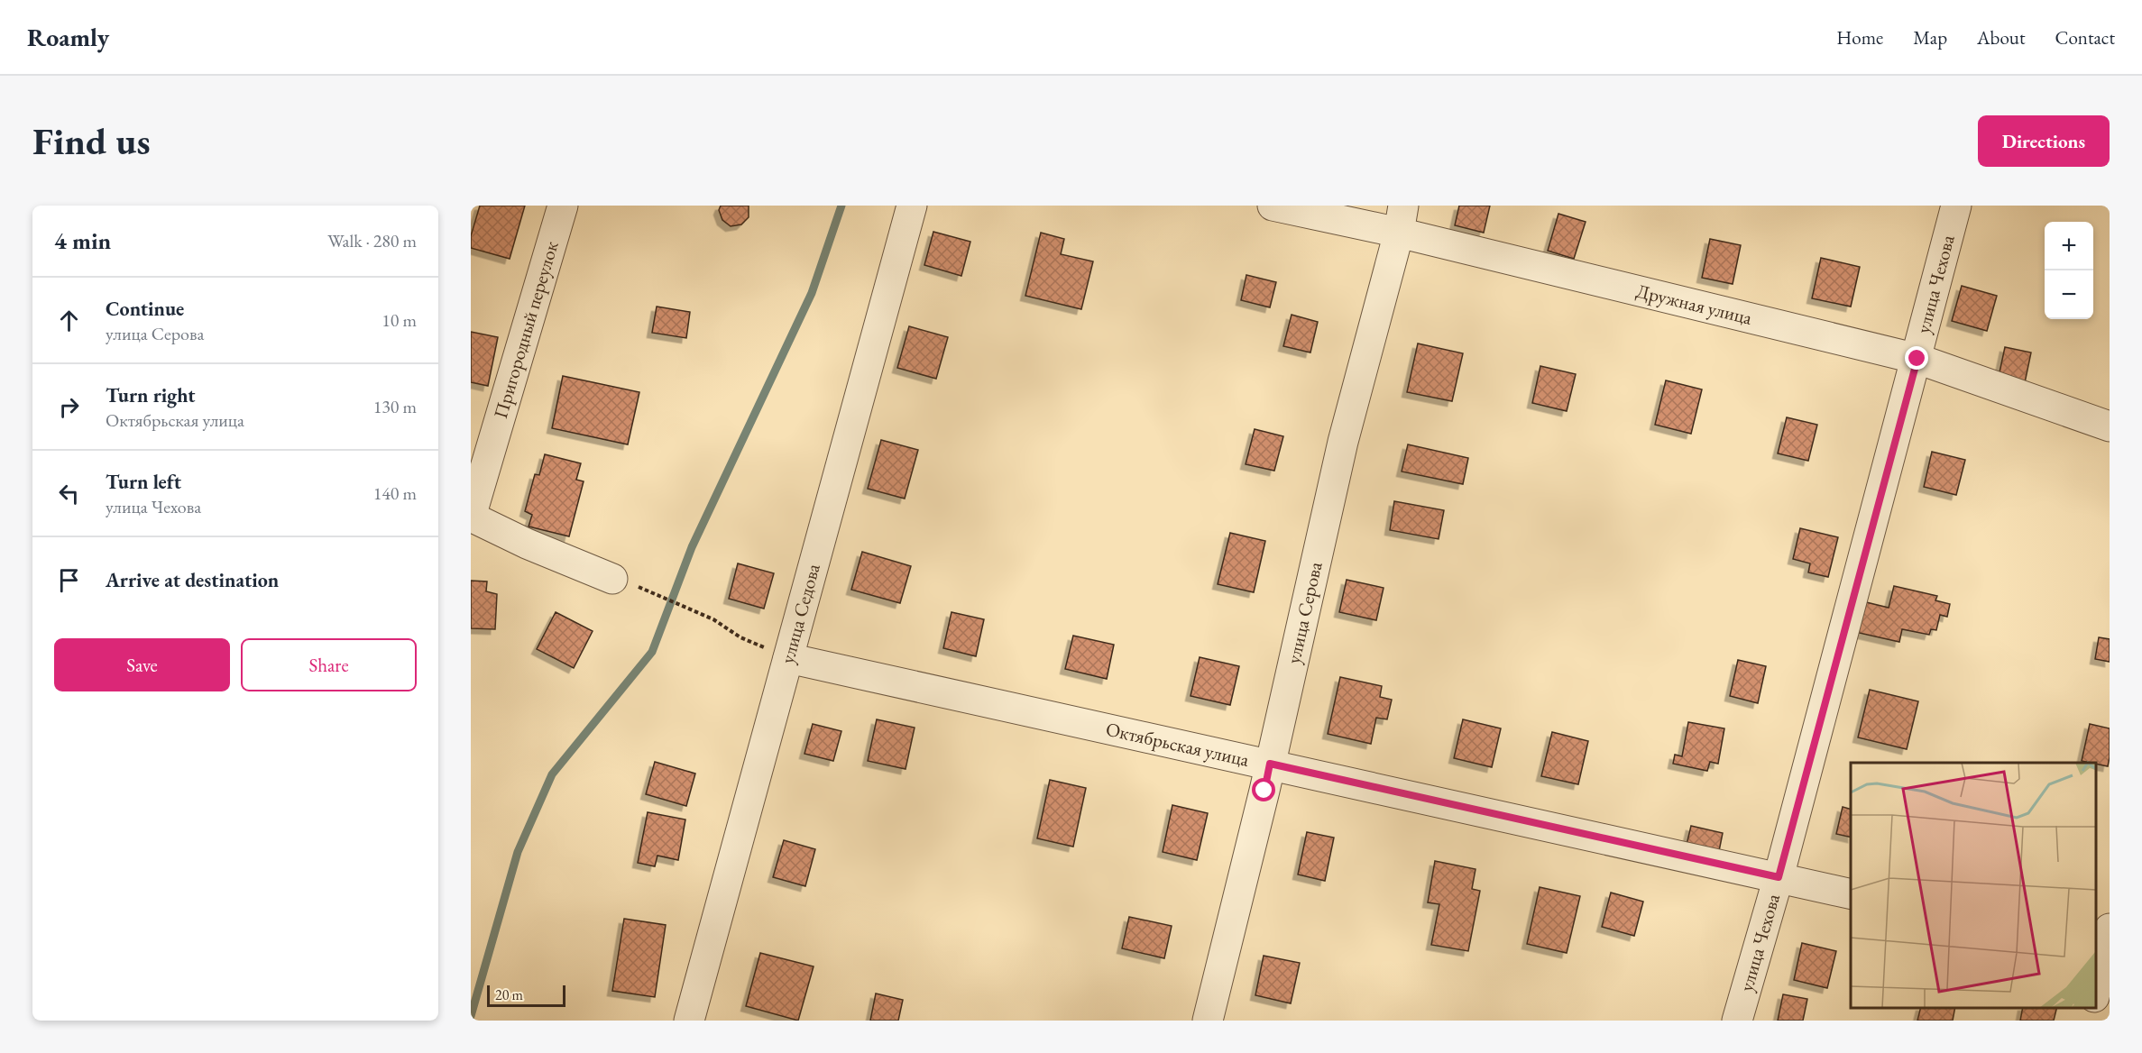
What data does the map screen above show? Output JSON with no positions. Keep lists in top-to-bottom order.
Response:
{
  "streets": {
    "street": [
      "улица Чехова",
      "Дружная улица",
      "Пригородный переулок",
      "улица Седова",
      "улица Серова",
      "Октябрьская улица"
    ]
  },
  "crossings": [
    ["улица Чехова", "Дружная улица"],
    ["улица Чехова", "Октябрьская улица"],
    ["Дружная улица", "улица Серова"],
    ["улица Седова", "Октябрьская улица"],
    ["улица Серова", "Октябрьская улица"]
  ],
  "scale_bar": "20 m",
  "page": {
    "header": "Roamly",
    "nav": [
      "Home",
      "Map",
      "About",
      "Contact"
    ],
    "buttons": [
      "Directions",
      ["Save", "Share"]
    ],
    "title": "Find us",
    "heading": ["4 min", "Walk · 280 m"],
    "map_buttons": ["+", "−"],
    "list": [
      ["Continue", "улица Серова", "10 m"],
      ["Turn right", "Октябрьская улица", "130 m"],
      ["Turn left", "улица Чехова", "140 m"],
      "Arrive at destination"
    ],
    "scale": "20 m"
  }
}
